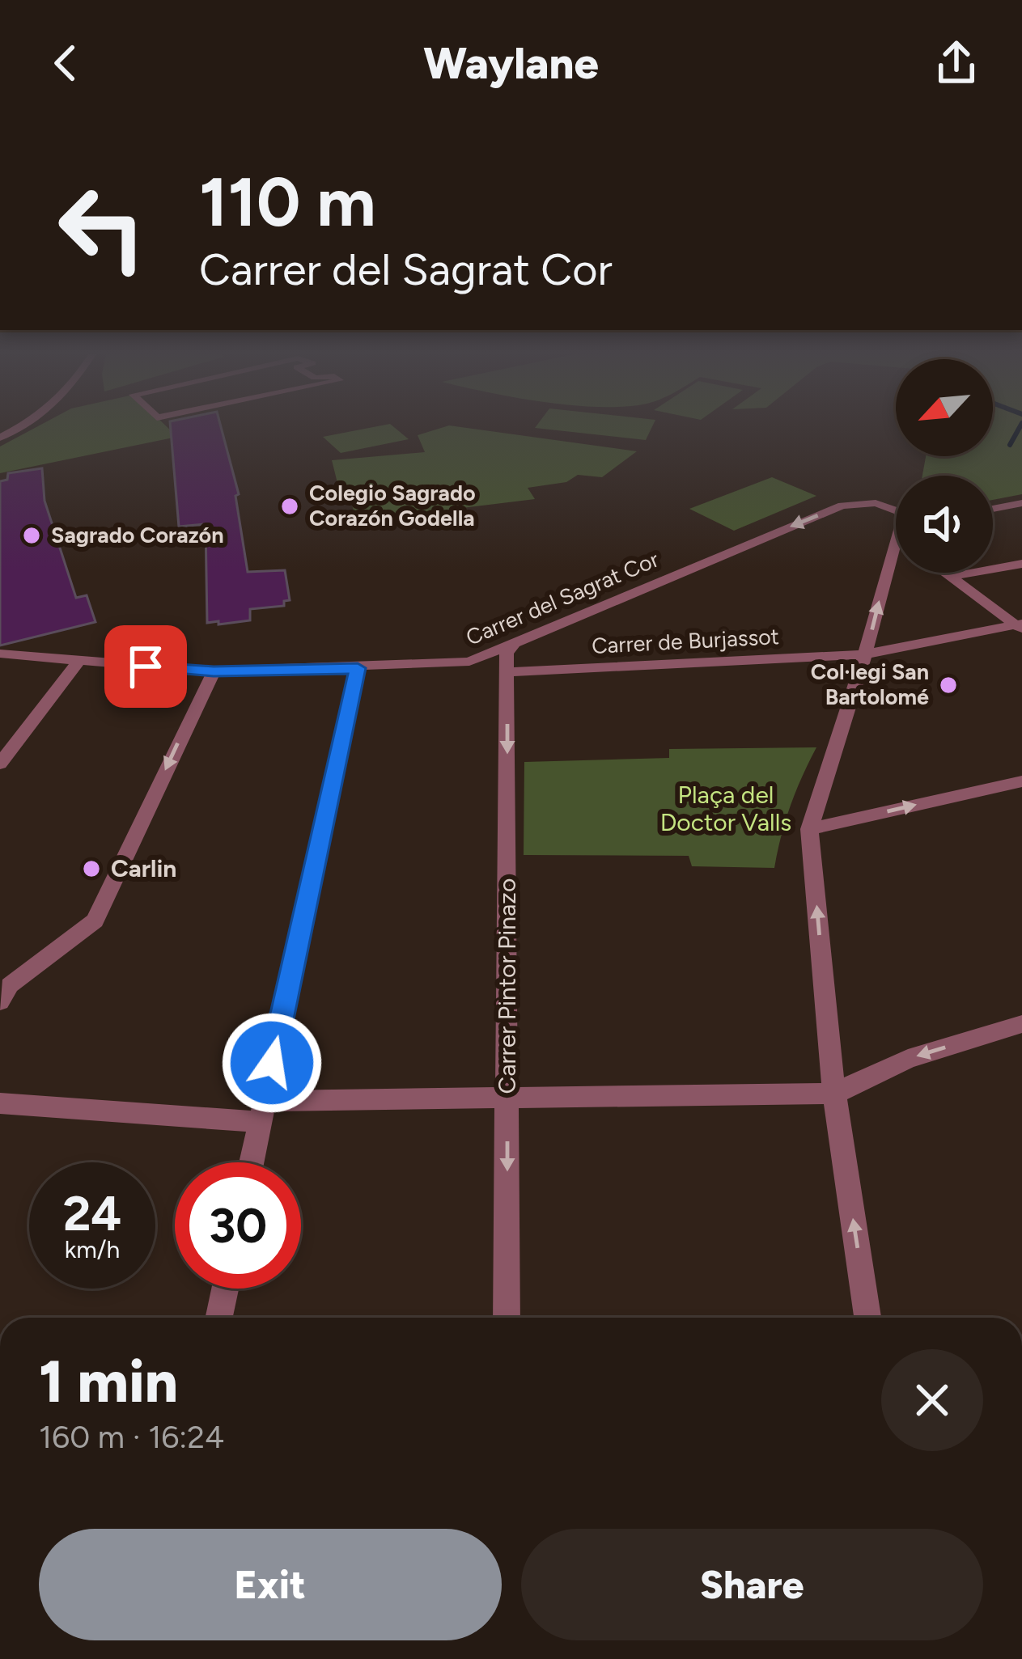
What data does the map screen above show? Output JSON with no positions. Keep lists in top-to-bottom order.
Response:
{
  "streets": {
    "street": ["Carrer del Sagrat Cor", "Carrer de Burjassot", "Carrer Pintor Pinazo"]
  },
  "crossings": [
    ["Carrer del Sagrat Cor", "Carrer Pintor Pinazo"],
    ["Carrer de Burjassot", "Carrer Pintor Pinazo"]
  ],
  "one_way": ["Carrer del Sagrat Cor", "Carrer Pintor Pinazo"],
  "parks": ["Plaça del Doctor Valls"],
  "places": [
    "Colegio Sagrado Corazón Godella",
    "Sagrado Corazón",
    "Col·legi San Bartolomé",
    "Carlin"
  ],
  "north": "bottom left",
  "page": {
    "header": "Waylane",
    "turn": ["110 m", "Carrer del Sagrat Cor"],
    "speed": "24 km/h",
    "limit": "30",
    "heading": ["1 min", "160 m · 16:24"],
    "buttons": ["Exit", "Share"]
  }
}
